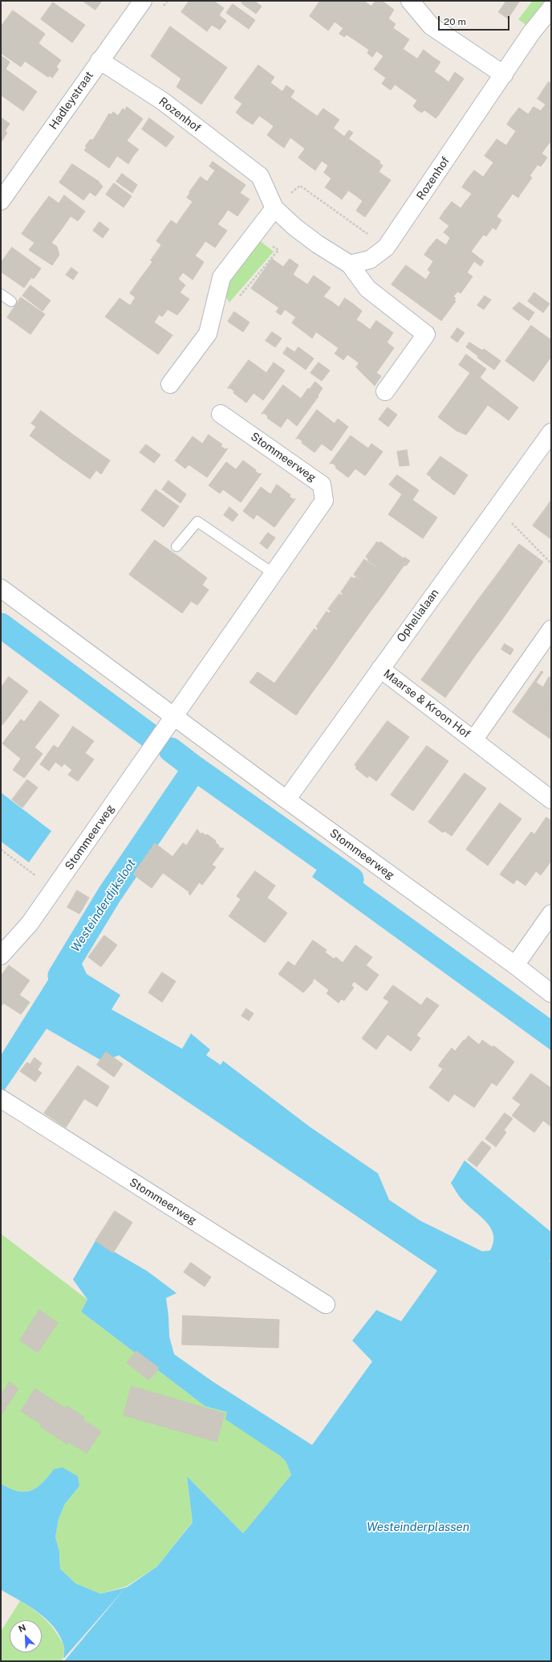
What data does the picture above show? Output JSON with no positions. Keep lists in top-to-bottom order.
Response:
{
  "streets": {
    "street": [
      "Hadleystraat",
      "Rozenhof",
      "Stommeerweg",
      "Ophelialaan",
      "Maarse & Kroon Hof"
    ]
  },
  "crossings": [
    ["Hadleystraat", "Rozenhof"],
    ["Stommeerweg", "Ophelialaan"],
    ["Ophelialaan", "Maarse & Kroon Hof"]
  ],
  "water": ["Westeinderdijksloot", "Westeinderplassen"],
  "scale_bar": "20 m",
  "north": "top left"
}
